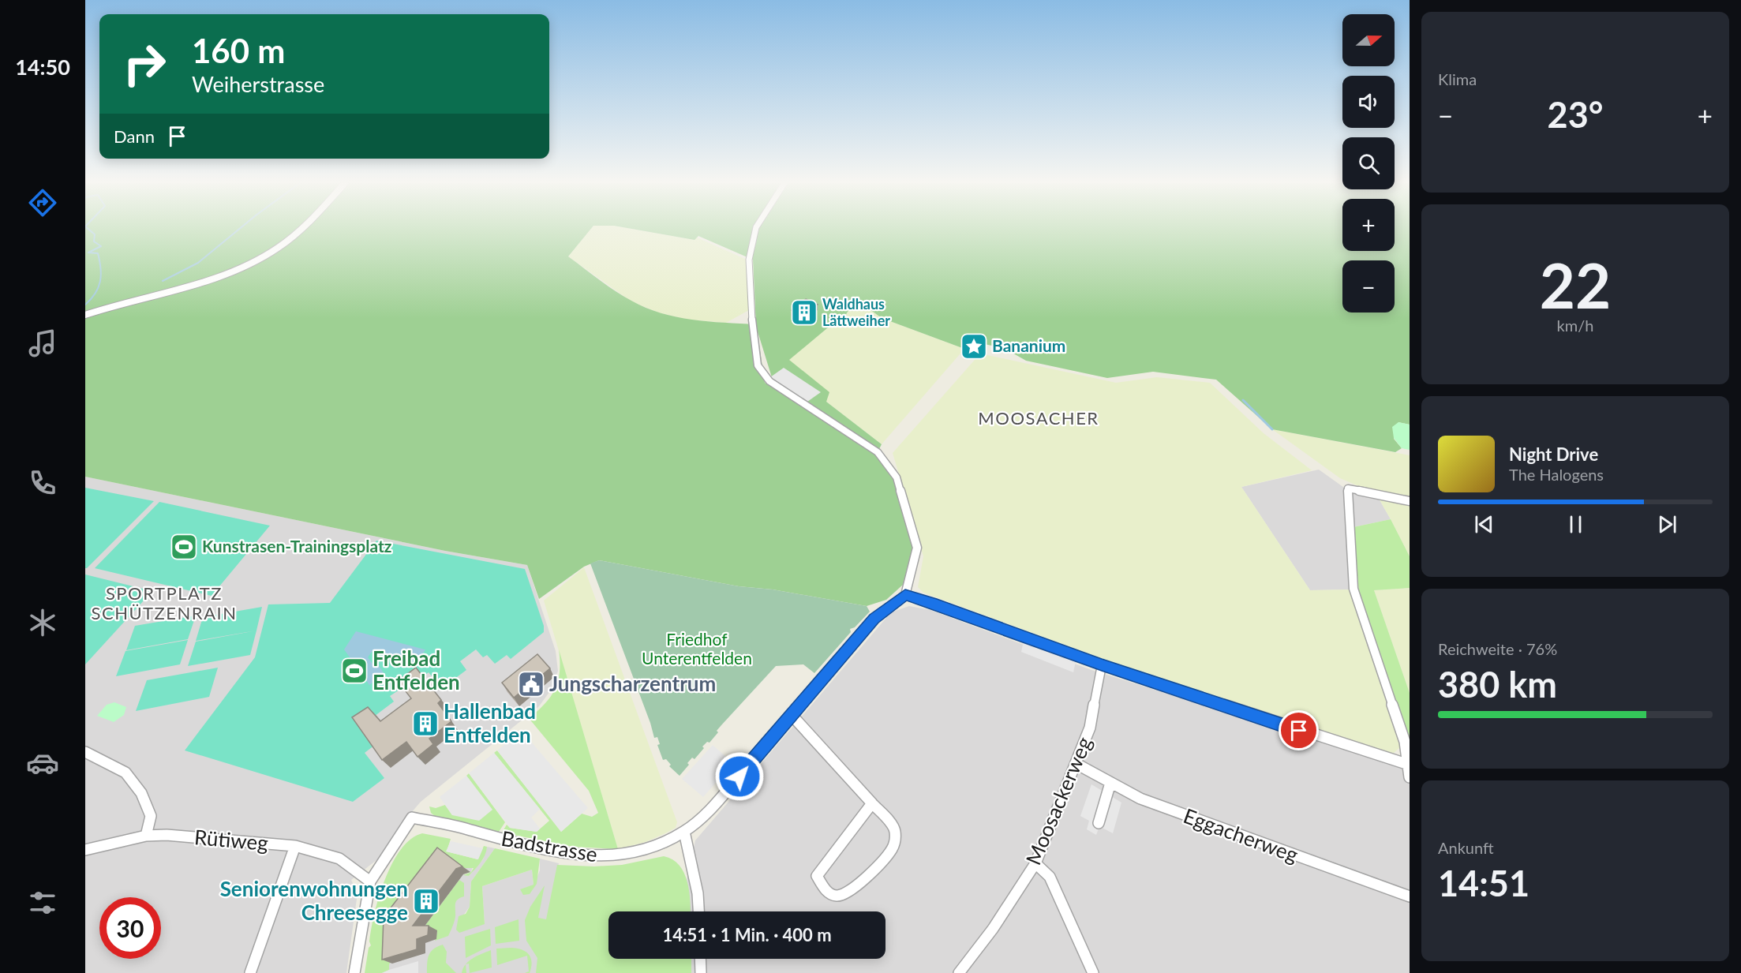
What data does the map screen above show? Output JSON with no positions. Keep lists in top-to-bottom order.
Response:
{
  "streets": {
    "street": [
      "Moosackerweg",
      "Eggacherweg",
      "Rütiweg",
      "Badstrasse"
    ]
  },
  "crossings": [
    ["Moosackerweg", "Eggacherweg"],
    ["Rütiweg", "Badstrasse"]
  ],
  "districts": ["MOOSACHER", "SPORTPLATZ SCHÜTZENRAIN"],
  "parks": ["Friedhof Unterentfelden"],
  "places": {
    "building": ["Waldhaus Lättweiher", "Hallenbad Entfelden", "Seniorenwohnungen Chreesegge"],
    "place": ["Bananium"],
    "sports": ["Kunstrasen-Trainingsplatz", "Freibad Entfelden"],
    "public building": ["Jungscharzentrum"]
  },
  "north": "right",
  "page": {
    "tabs": "14:50",
    "tile": [
      "Klima",
      ["22", "km/h"],
      ["Reichweite · 76%", "380 km"],
      ["Ankunft", "14:51"]
    ],
    "map_buttons": ["+", "−"],
    "turn": ["160 m", "Weiherstrasse"],
    "heat": ["−", "23°", "+"],
    "then": "Dann",
    "song": ["Night Drive", "The Halogens"],
    "limit": "30",
    "trip": "14:51 · 1 Min. · 400 m"
  }
}
